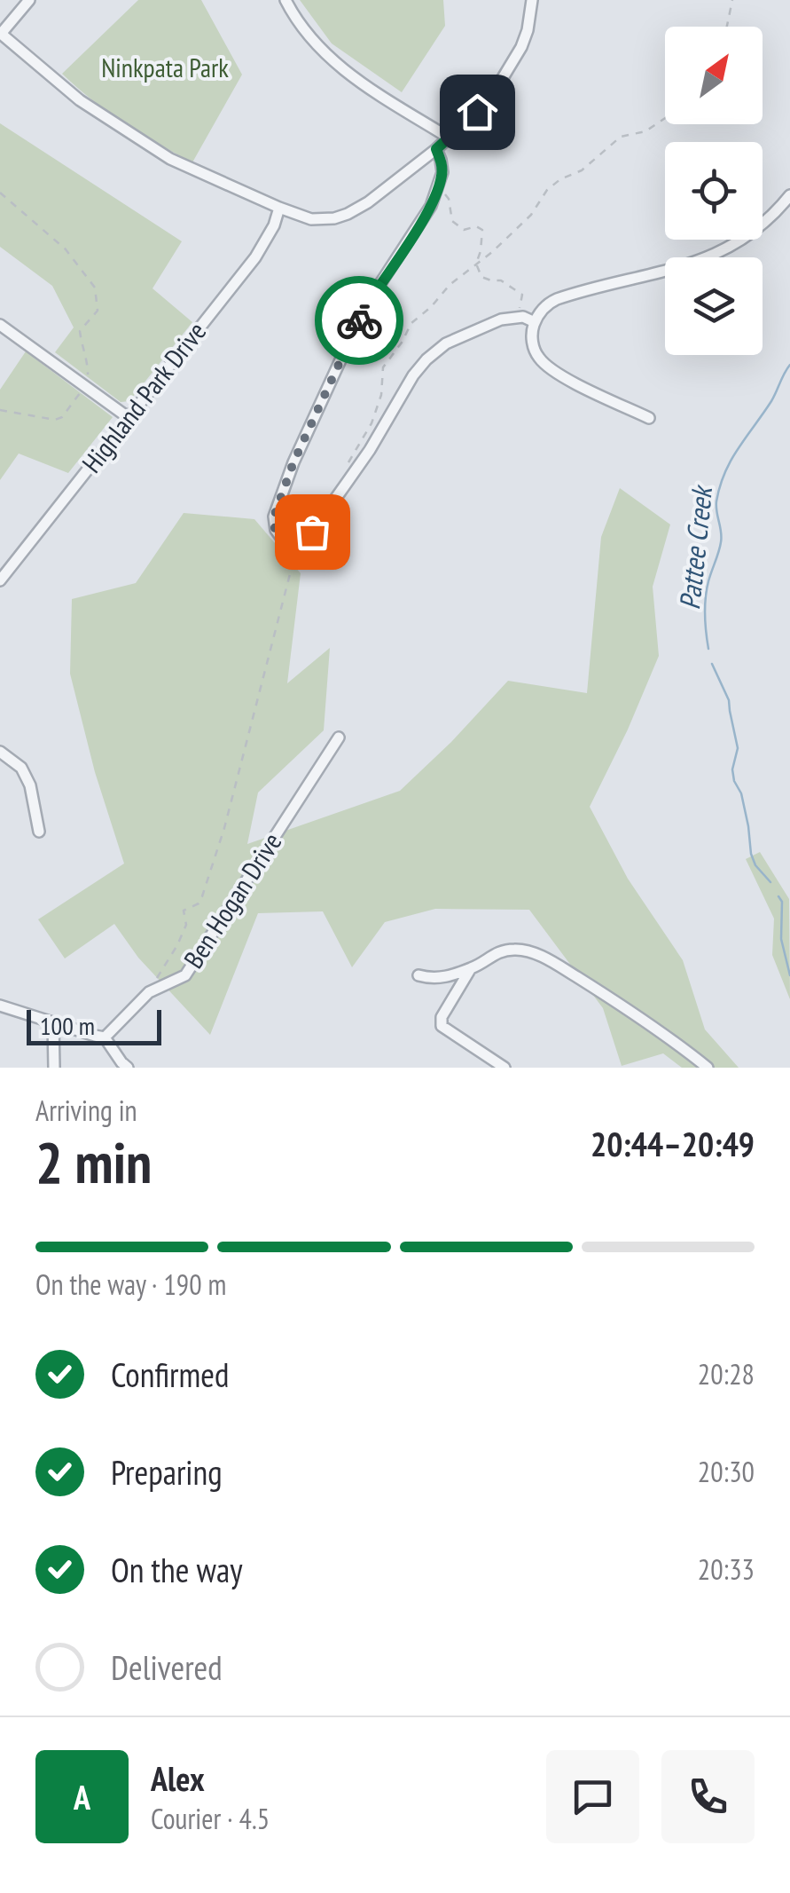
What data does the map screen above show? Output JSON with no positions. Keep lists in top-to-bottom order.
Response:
{
  "streets": {
    "street": ["Highland Park Drive", "Ben Hogan Drive"]
  },
  "water": ["Pattee Creek"],
  "parks": ["Ninkpata Park"],
  "scale_bar": "100 m",
  "north": "top right",
  "page": {
    "scale": "100 m",
    "heading": ["2 min", "Arriving in", "20:44–20:49"],
    "panel": ["Alex", "Courier · 4.5"],
    "bar": "On the way · 190 m",
    "list": [
      ["Confirmed", "20:28"],
      ["Preparing", "20:30"],
      ["On the way", "20:33"],
      "Delivered"
    ],
    "round": "A"
  }
}
